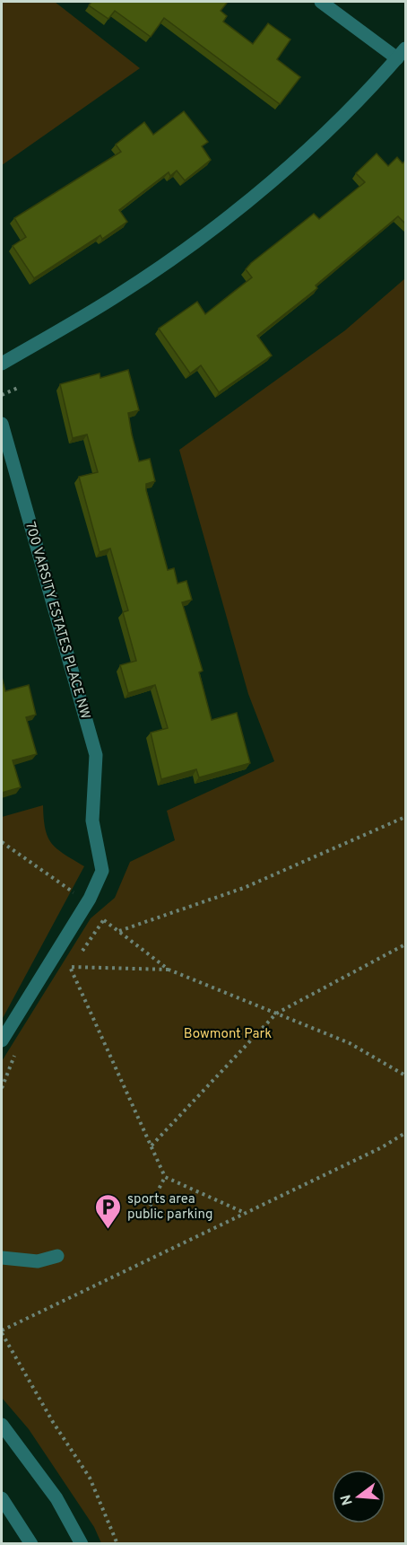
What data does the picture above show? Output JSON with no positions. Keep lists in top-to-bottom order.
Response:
{
  "streets": {
    "street": ["700 VARSITY ESTATES PLACE NW"]
  },
  "parks": ["Bowmont Park"],
  "places": {
    "parking": ["sports area public parking"]
  },
  "north": "left"
}
